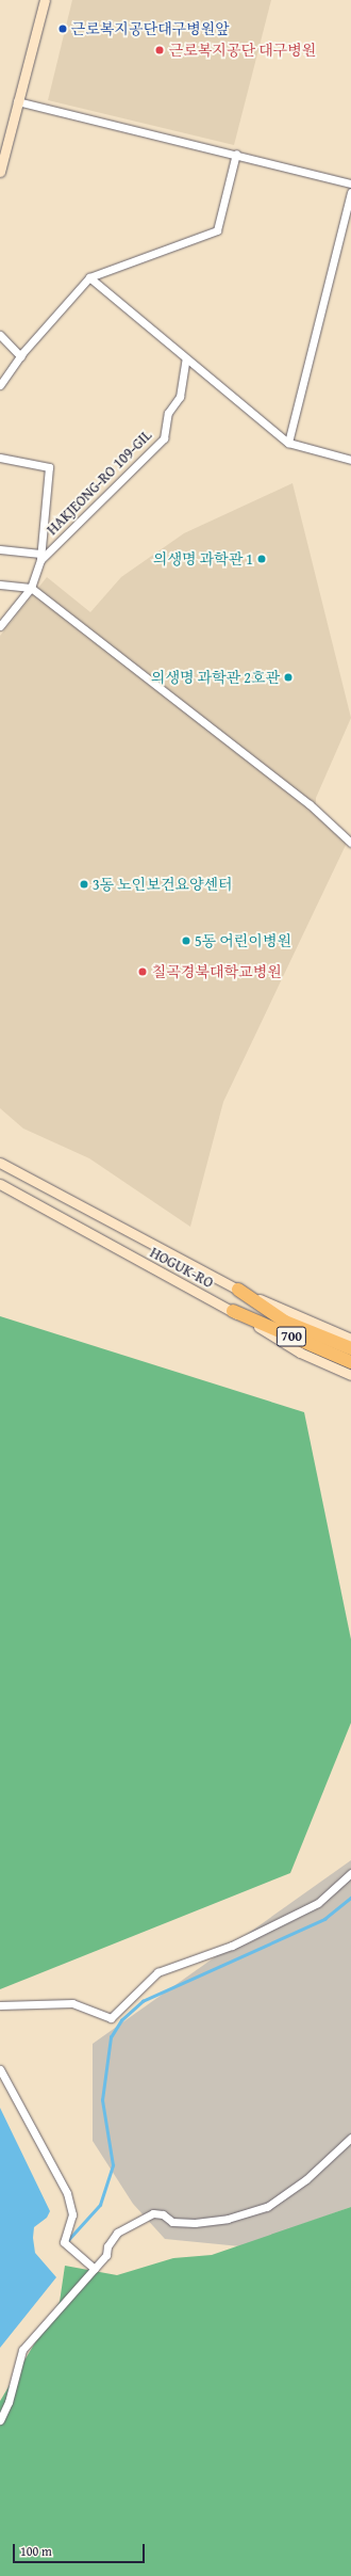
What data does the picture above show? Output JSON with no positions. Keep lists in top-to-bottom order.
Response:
{
  "streets": {
    "highway": ["700"],
    "main road": ["HOGUK-RO"],
    "street": ["HAKJEONG-RO 109-GIL"]
  },
  "crossings": [
    ["HOGUK-RO", "700"]
  ],
  "places": [
    "근로복지공단대구병원앞",
    "근로복지공단 대구병원",
    "의생명 과학관 1",
    "의생명 과학관 2호관",
    "3동 노인보건요양센터",
    "5동 어린이병원",
    "칠곡경북대학교병원"
  ],
  "scale_bar": "100 m"
}
